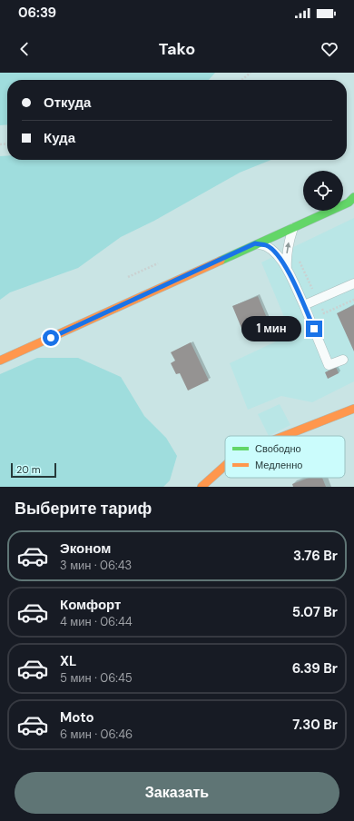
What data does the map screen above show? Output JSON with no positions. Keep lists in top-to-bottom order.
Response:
{
  "legend": ["Свободно", "Медленно"],
  "scale_bar": "20 m",
  "page": {
    "status": "06:39",
    "header": "Tako",
    "banner": ["Откуда", "Куда"],
    "bubble": "1 мин",
    "scale": "20 m",
    "heading": "Выберите тариф",
    "list": [
      {
        "name": "Эконом",
        "note": "3 мин · 06:43",
        "value": "3.76 Br"
      },
      {
        "name": "Комфорт",
        "note": "4 мин · 06:44",
        "value": "5.07 Br"
      },
      {
        "name": "XL",
        "note": "5 мин · 06:45",
        "value": "6.39 Br"
      },
      {
        "name": "Moto",
        "note": "6 мин · 06:46",
        "value": "7.30 Br"
      }
    ],
    "buttons": "Заказать"
  }
}
